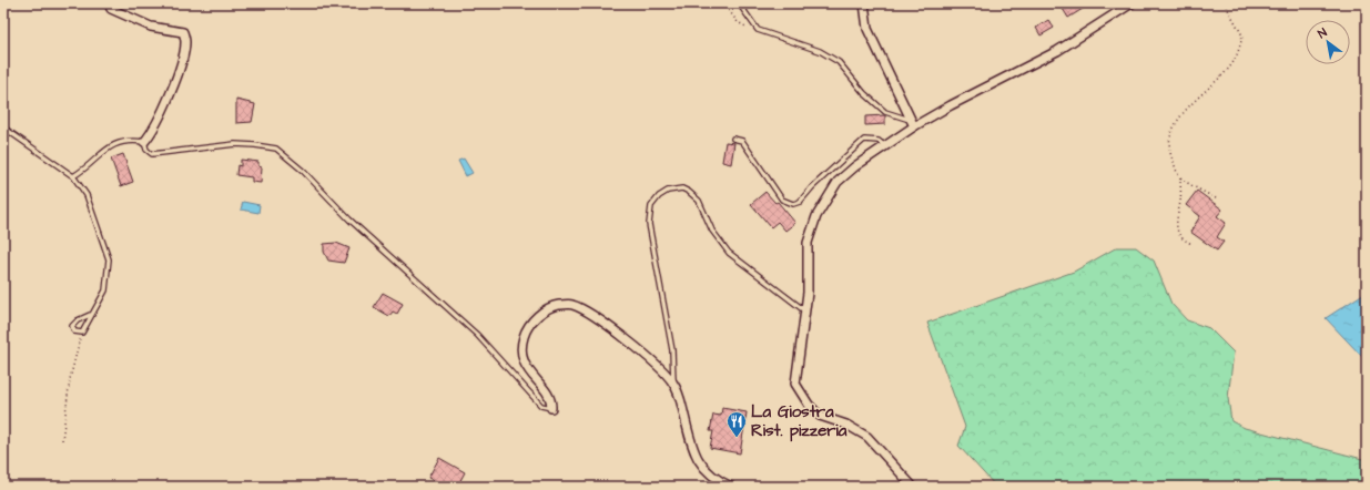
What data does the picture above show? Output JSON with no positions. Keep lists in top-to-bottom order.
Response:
{
  "places": {
    "restaurant": ["La Giostra Rist. pizzeria"]
  },
  "north": "top left"
}
